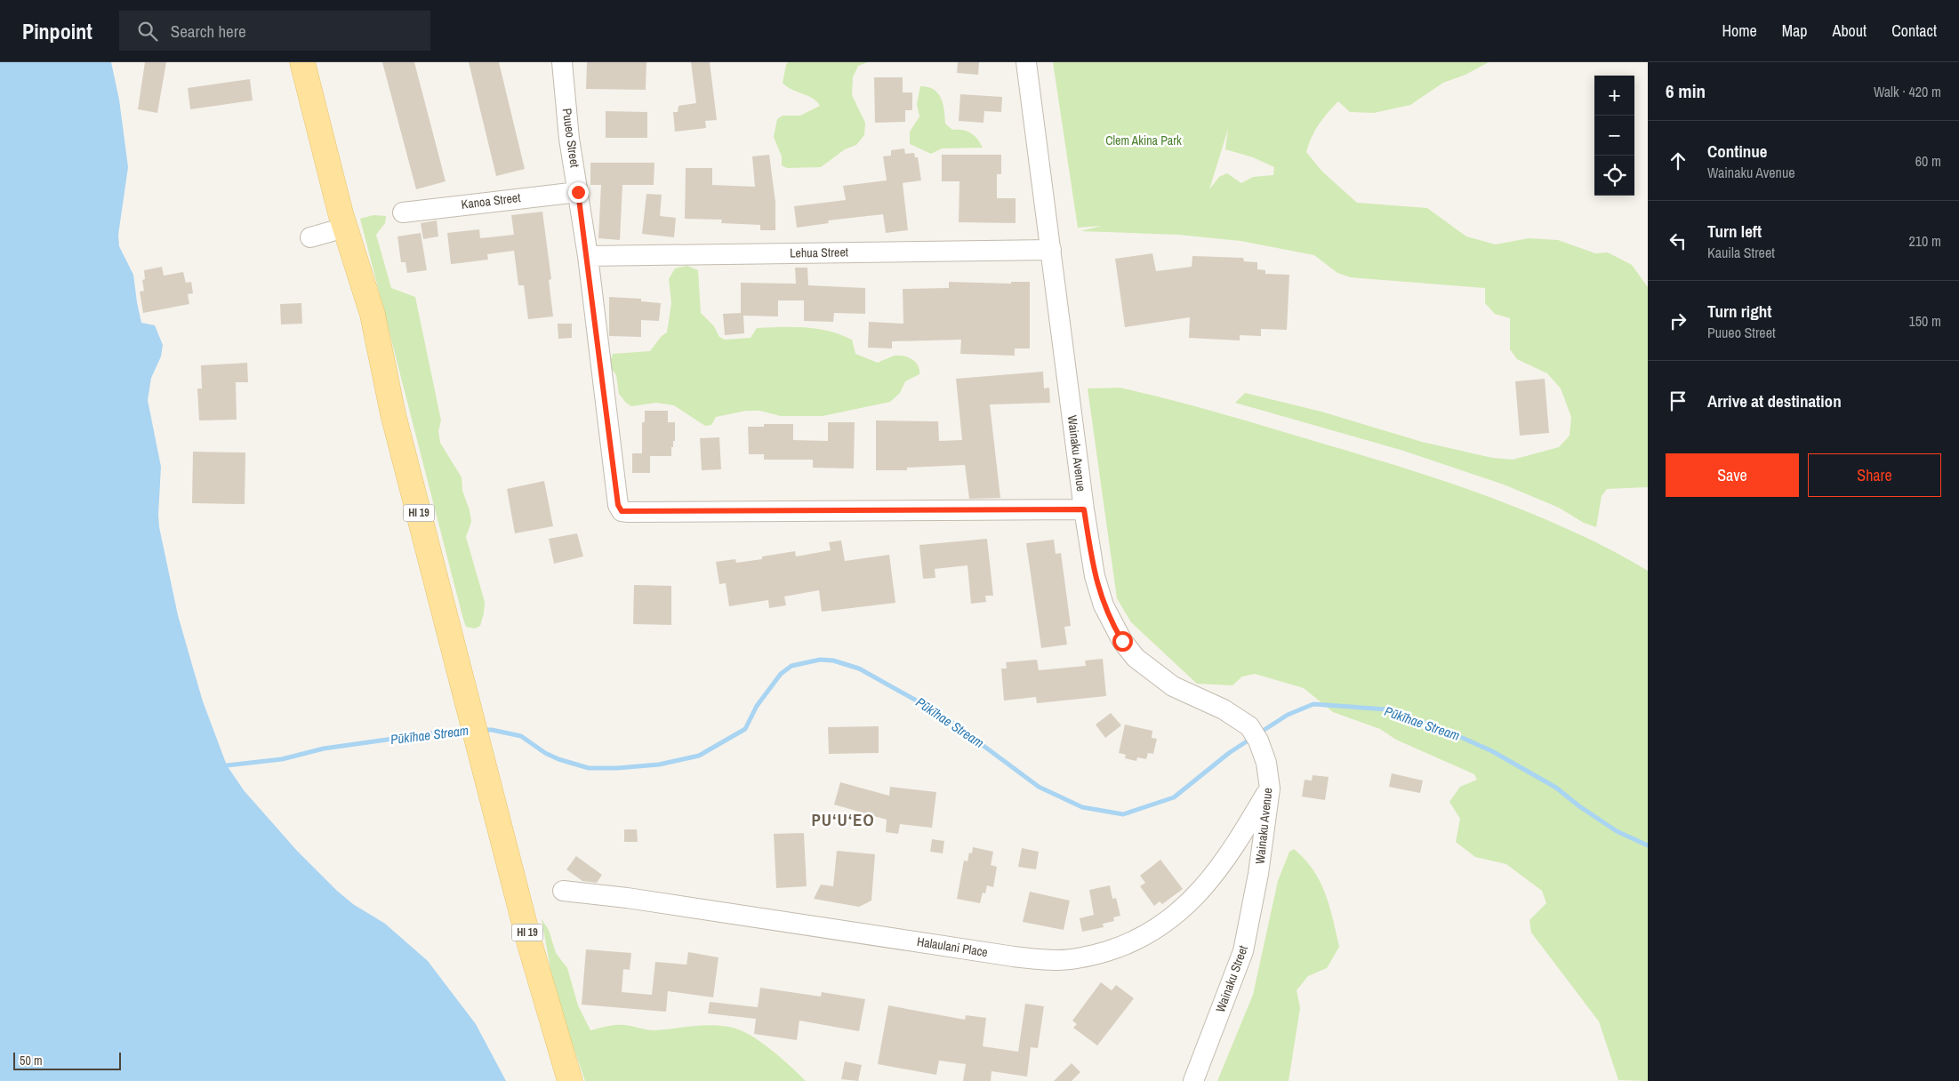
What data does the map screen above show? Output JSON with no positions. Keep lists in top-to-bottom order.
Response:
{
  "streets": {
    "main road": ["HI 19"],
    "street": [
      "Puueo Street",
      "Kanoa Street",
      "Lehua Street",
      "Wainaku Avenue",
      "Halaulani Place",
      "Wainaku Street"
    ]
  },
  "crossings": [
    ["Puueo Street", "Kanoa Street"],
    ["Puueo Street", "Lehua Street"],
    ["Puueo Street", "Wainaku Avenue"],
    ["Lehua Street", "Wainaku Avenue"],
    ["Wainaku Avenue", "Halaulani Place"],
    ["Wainaku Avenue", "Wainaku Street"]
  ],
  "districts": ["PU‘U‘EO"],
  "water": ["Pūkīhae Stream"],
  "parks": ["Clem Akina Park"],
  "scale_bar": "50 m",
  "page": {
    "header": "Pinpoint",
    "search": "Search here",
    "nav": [
      "Home",
      "Map",
      "About",
      "Contact"
    ],
    "heading": ["6 min", "Walk · 420 m"],
    "map_buttons": ["+", "−"],
    "list": [
      ["Continue", "Wainaku Avenue", "60 m"],
      ["Turn left", "Kauila Street", "210 m"],
      ["Turn right", "Puueo Street", "150 m"],
      "Arrive at destination"
    ],
    "buttons": ["Save", "Share"],
    "scale": "50 m"
  }
}
